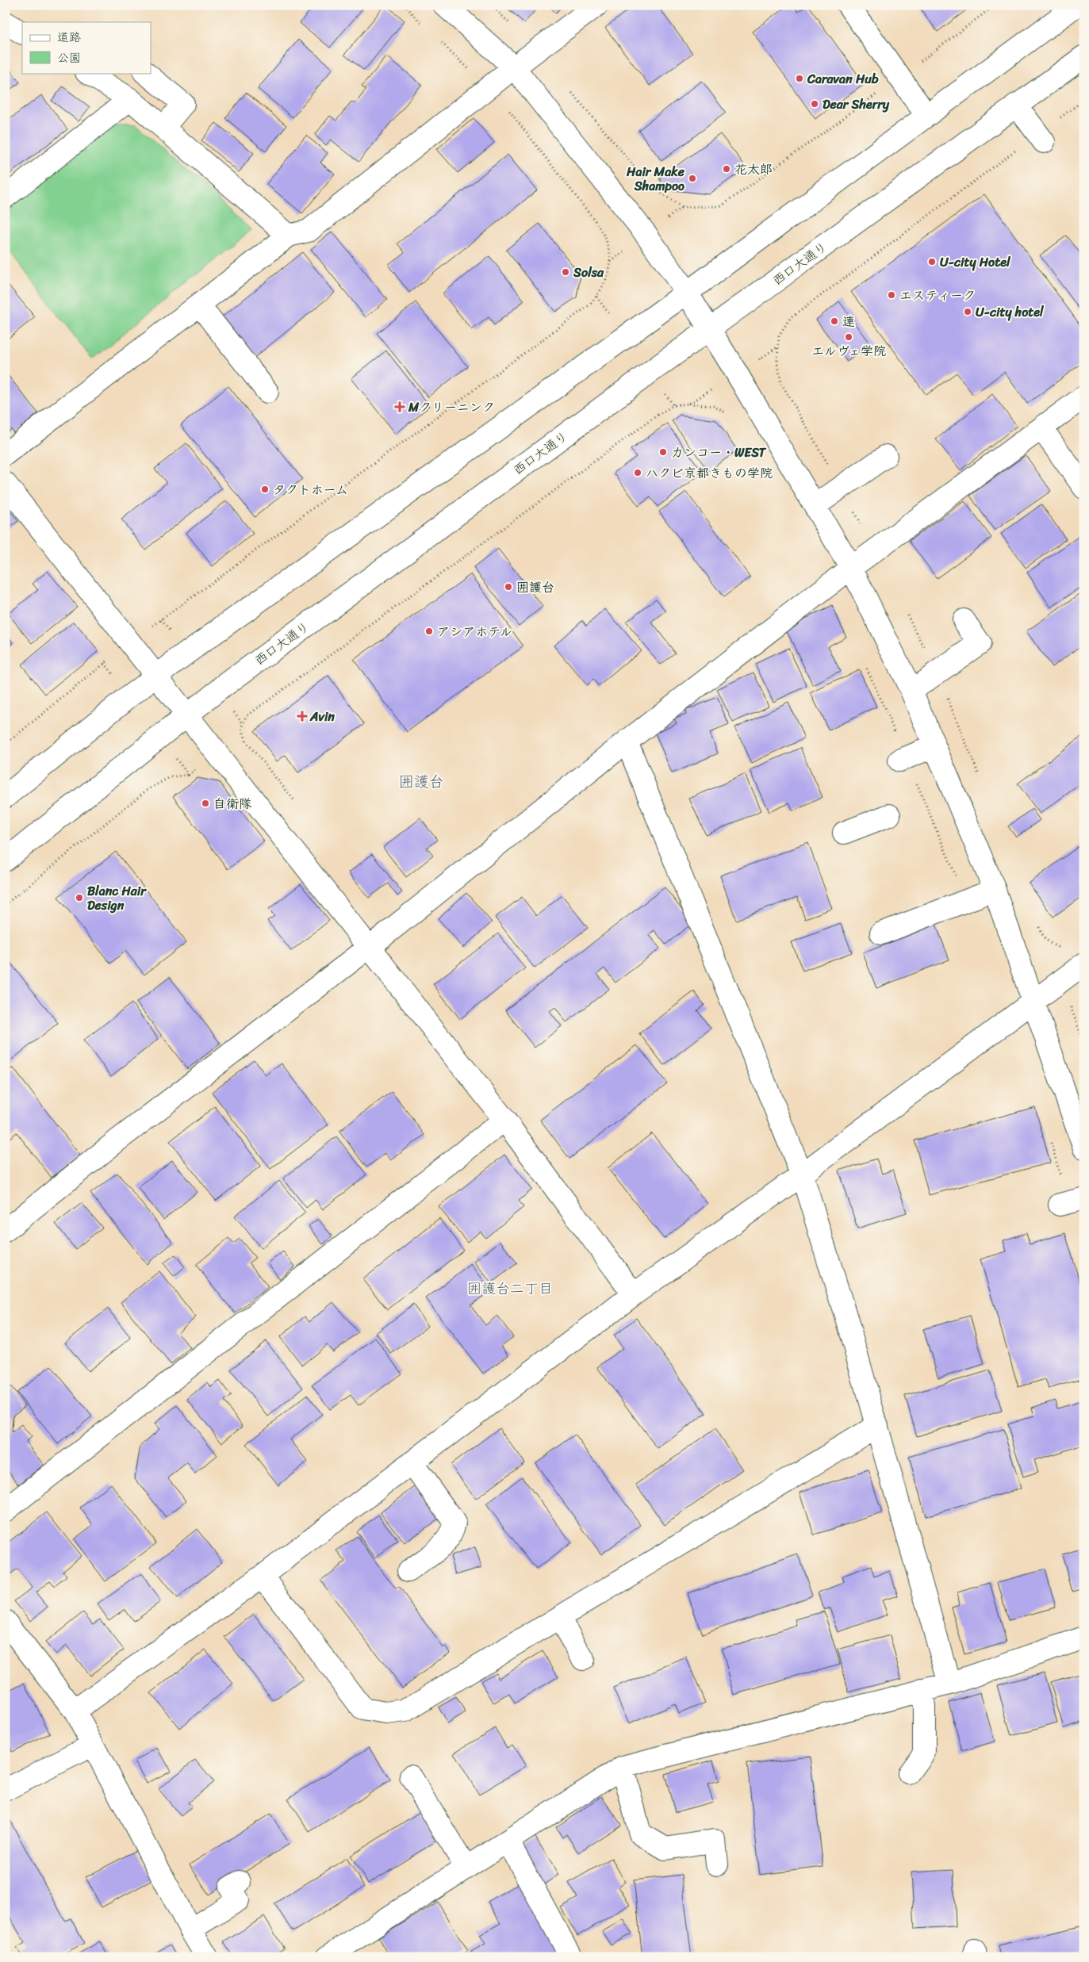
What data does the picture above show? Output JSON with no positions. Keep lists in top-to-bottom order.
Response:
{
  "streets": {
    "street": ["西口大通り"]
  },
  "districts": ["囲護台", "囲護台二丁目"],
  "places": {
    "other": [
      "Caravan Hub",
      "Dear Sherry",
      "花太郎",
      "Hair Make Shampoo",
      "U-city Hotel",
      "Solsa",
      "エスティーク",
      "U-city hotel",
      "連",
      "エルヴェ学院",
      "カンコー・WEST",
      "ハクビ京都きもの学院",
      "タクトホーム",
      "囲護台",
      "アシアホテル",
      "自衛隊",
      "Blanc Hair Design"
    ],
    "health": ["Mクリーニンク", "Avin"]
  },
  "legend": ["道路", "公園"]
}
